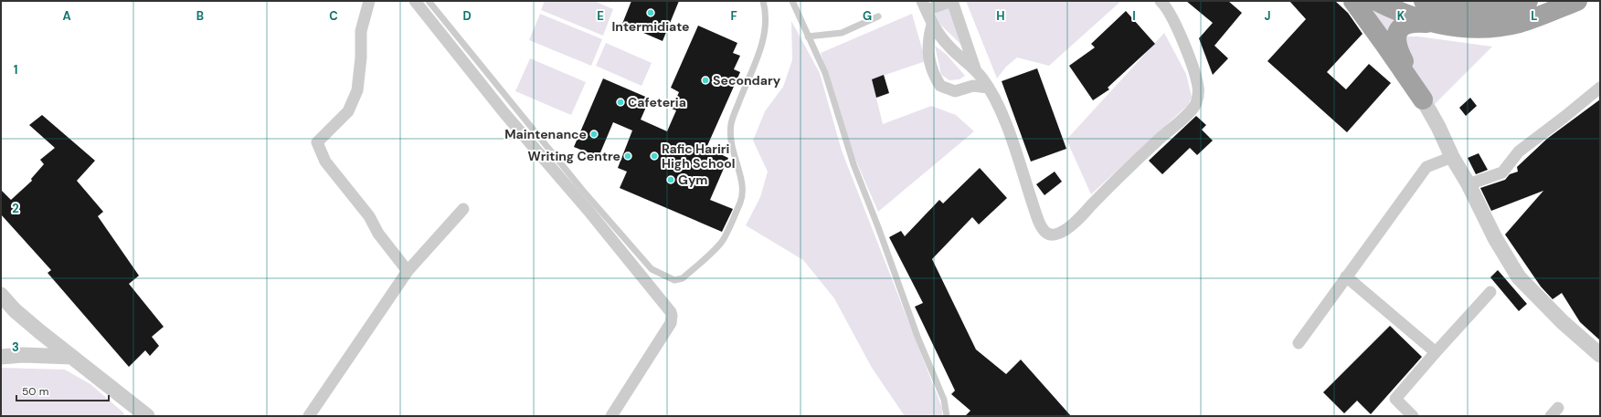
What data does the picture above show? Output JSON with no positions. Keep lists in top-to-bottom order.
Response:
{
  "places": [
    "Intermidiate",
    "Secondary",
    "Cafeteria",
    "Maintenance",
    "Writing Centre",
    "Rafic Hariri High School",
    "Gym"
  ],
  "scale_bar": "50 m",
  "grid": {
    "columns": [
      "A",
      "B",
      "C",
      "D",
      "E",
      "F",
      "G",
      "H",
      "I",
      "J",
      "K",
      "L"
    ],
    "rows": ["1", "2", "3"]
  }
}
